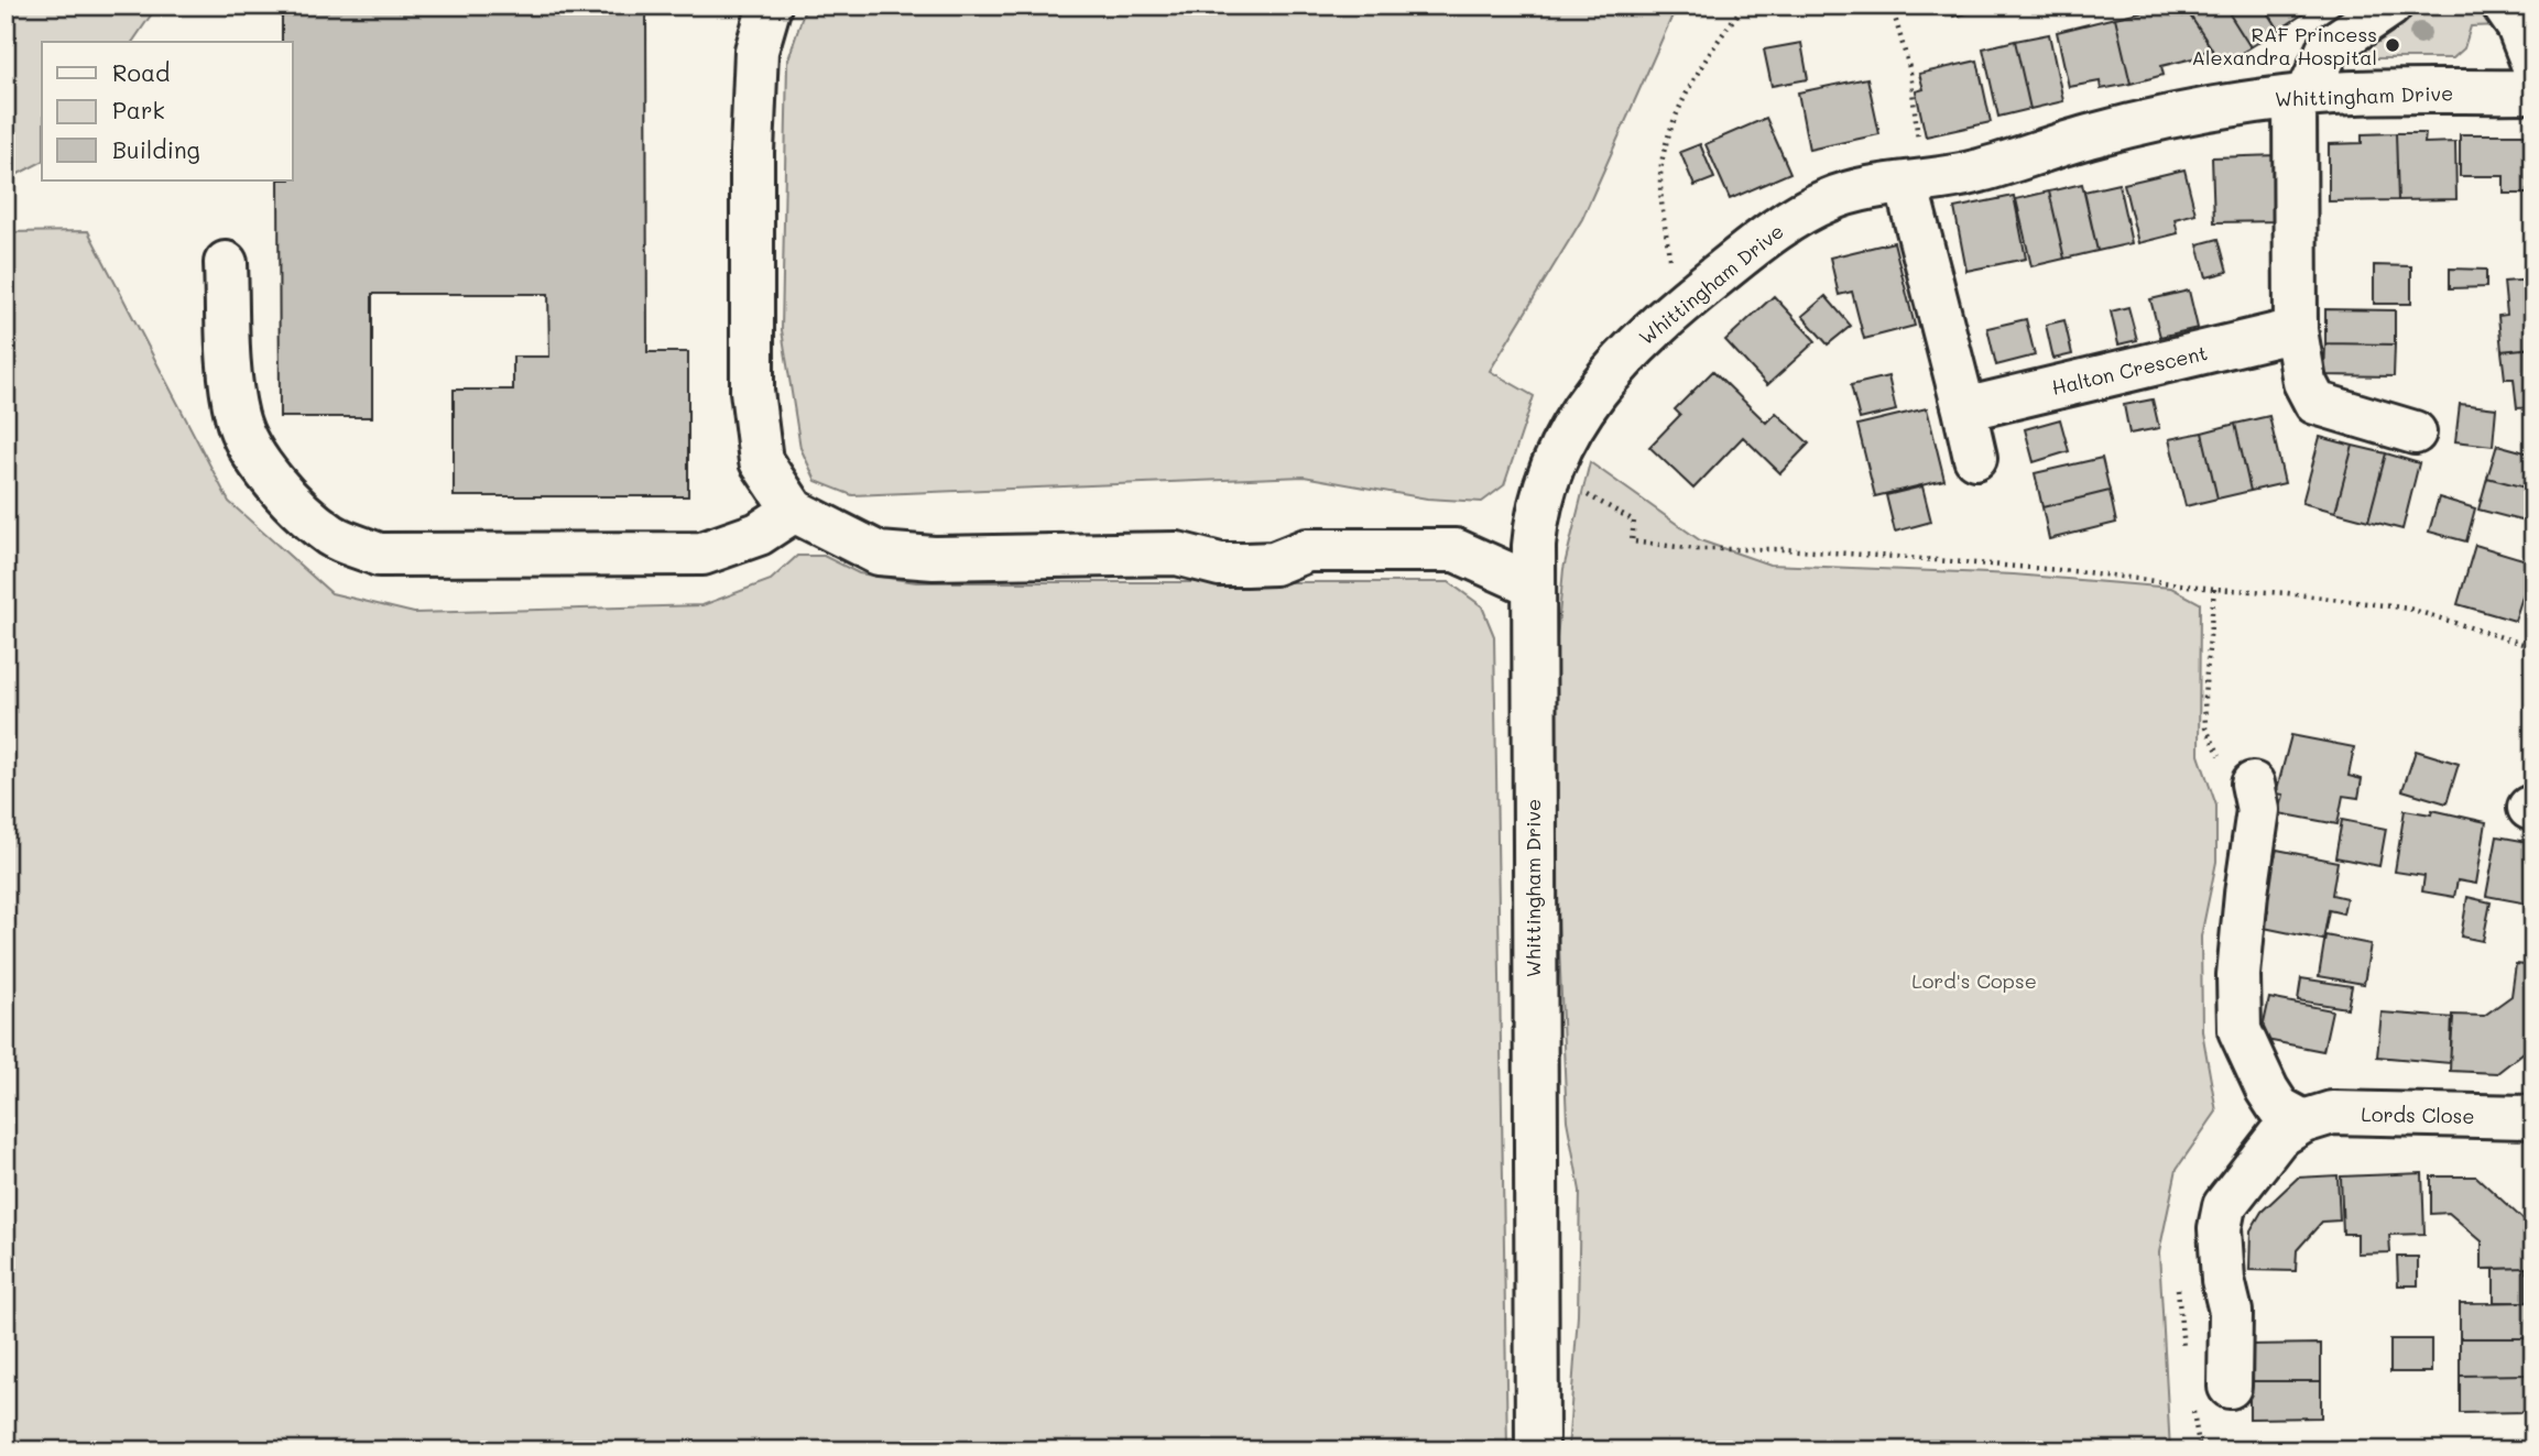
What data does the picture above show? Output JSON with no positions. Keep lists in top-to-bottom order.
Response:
{
  "streets": {
    "street": ["Whittingham Drive", "Halton Crescent", "Lords Close"]
  },
  "parks": ["Lord's Copse"],
  "places": ["RAF Princess Alexandra Hospital"],
  "legend": ["Road", "Park", "Building"]
}
